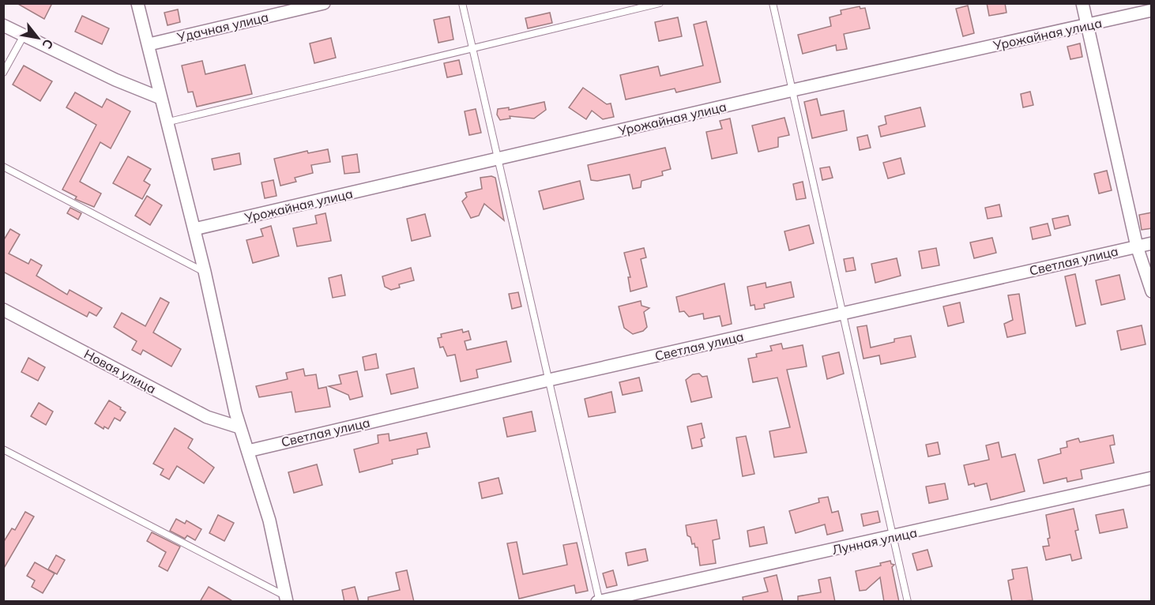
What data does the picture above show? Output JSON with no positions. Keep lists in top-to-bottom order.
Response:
{
  "streets": {
    "street": [
      "Удачная улица",
      "Урожайная улица",
      "Светлая улица",
      "Новая улица",
      "Лунная улица"
    ]
  },
  "north": "bottom right"
}
